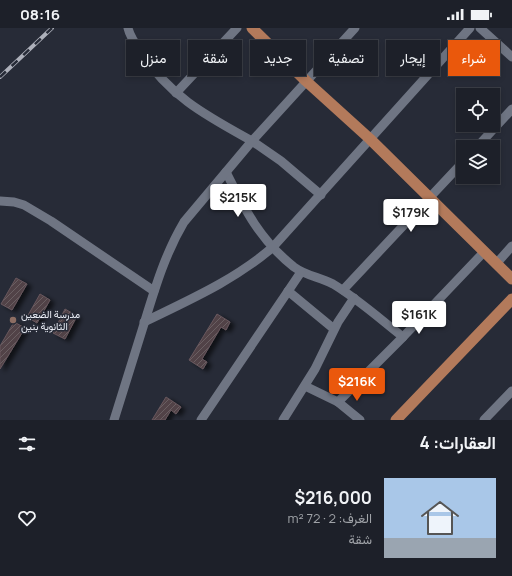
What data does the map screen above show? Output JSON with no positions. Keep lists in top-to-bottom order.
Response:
{
  "places": ["مدرسة الضعين الثانوية بنين"],
  "page": {
    "status": "08:16",
    "chip": [
      "شراء",
      "إيجار",
      "تصفية",
      "جديد",
      "شقة",
      "منزل"
    ],
    "price": [
      "$215K",
      "$179K",
      "$161K",
      "$216K"
    ],
    "heading": "العقارات: 4",
    "list": [
      {
        "name": "$216,000",
        "note": "الغرف: 2 · 72 m² · شقة"
      }
    ]
  }
}
